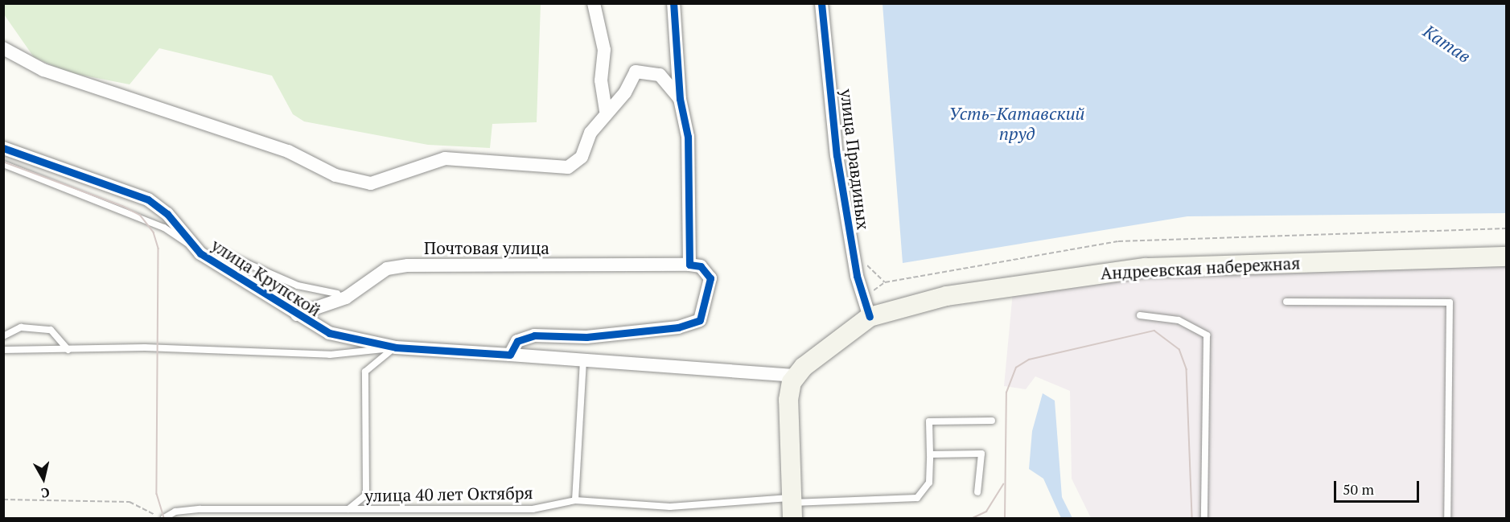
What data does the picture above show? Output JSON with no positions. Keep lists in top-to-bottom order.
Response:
{
  "streets": {
    "main road": ["Андреевская набережная"],
    "street": ["улица Правдиных", "Почтовая улица", "улица Крупской"],
    "lane": ["улица 40 лет Октября"]
  },
  "crossings": [
    ["улица Правдиных", "Андреевская набережная"],
    ["Почтовая улица", "улица Крупской"]
  ],
  "water": ["Катав", "Усть-Катавский пруд"],
  "scale_bar": "50 m",
  "north": "bottom"
}
